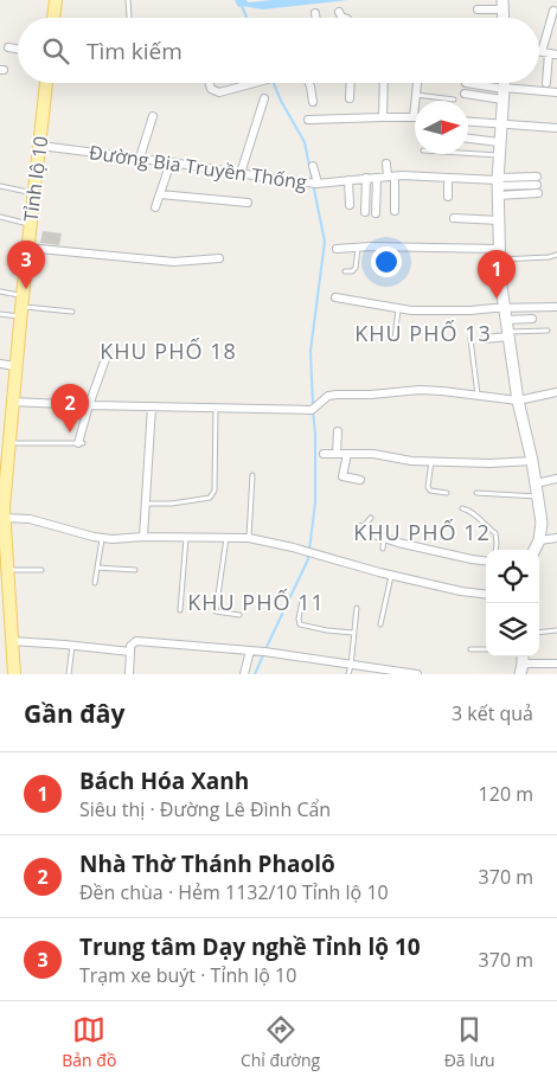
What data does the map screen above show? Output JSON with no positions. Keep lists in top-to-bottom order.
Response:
{
  "streets": {
    "main road": ["Tỉnh lộ 10"],
    "street": ["Đường Bia Truyền Thống"]
  },
  "crossings": [
    ["Đường Bia Truyền Thống", "Tỉnh lộ 10"]
  ],
  "districts": [
    "KHU PHỐ 13",
    "KHU PHỐ 18",
    "KHU PHỐ 12",
    "KHU PHỐ 11"
  ],
  "north": "right",
  "page": {
    "search": "Tìm kiếm",
    "pins": ["3", "1", "2"],
    "heading": ["Gần đây", "3 kết quả"],
    "list": [
      {
        "mark": "1",
        "name": "Bách Hóa Xanh",
        "note": "Siêu thị · Đường Lê Đình Cẩn",
        "value": "120 m"
      },
      {
        "mark": "2",
        "name": "Nhà Thờ Thánh Phaolô",
        "note": "Đền chùa · Hẻm 1132/10 Tỉnh lộ 10",
        "value": "370 m"
      },
      {
        "mark": "3",
        "name": "Trung tâm Dạy nghề Tỉnh lộ 10",
        "note": "Trạm xe buýt · Tỉnh lộ 10",
        "value": "370 m"
      }
    ],
    "nav": ["Bản đồ", "Chỉ đường", "Đã lưu"]
  }
}
